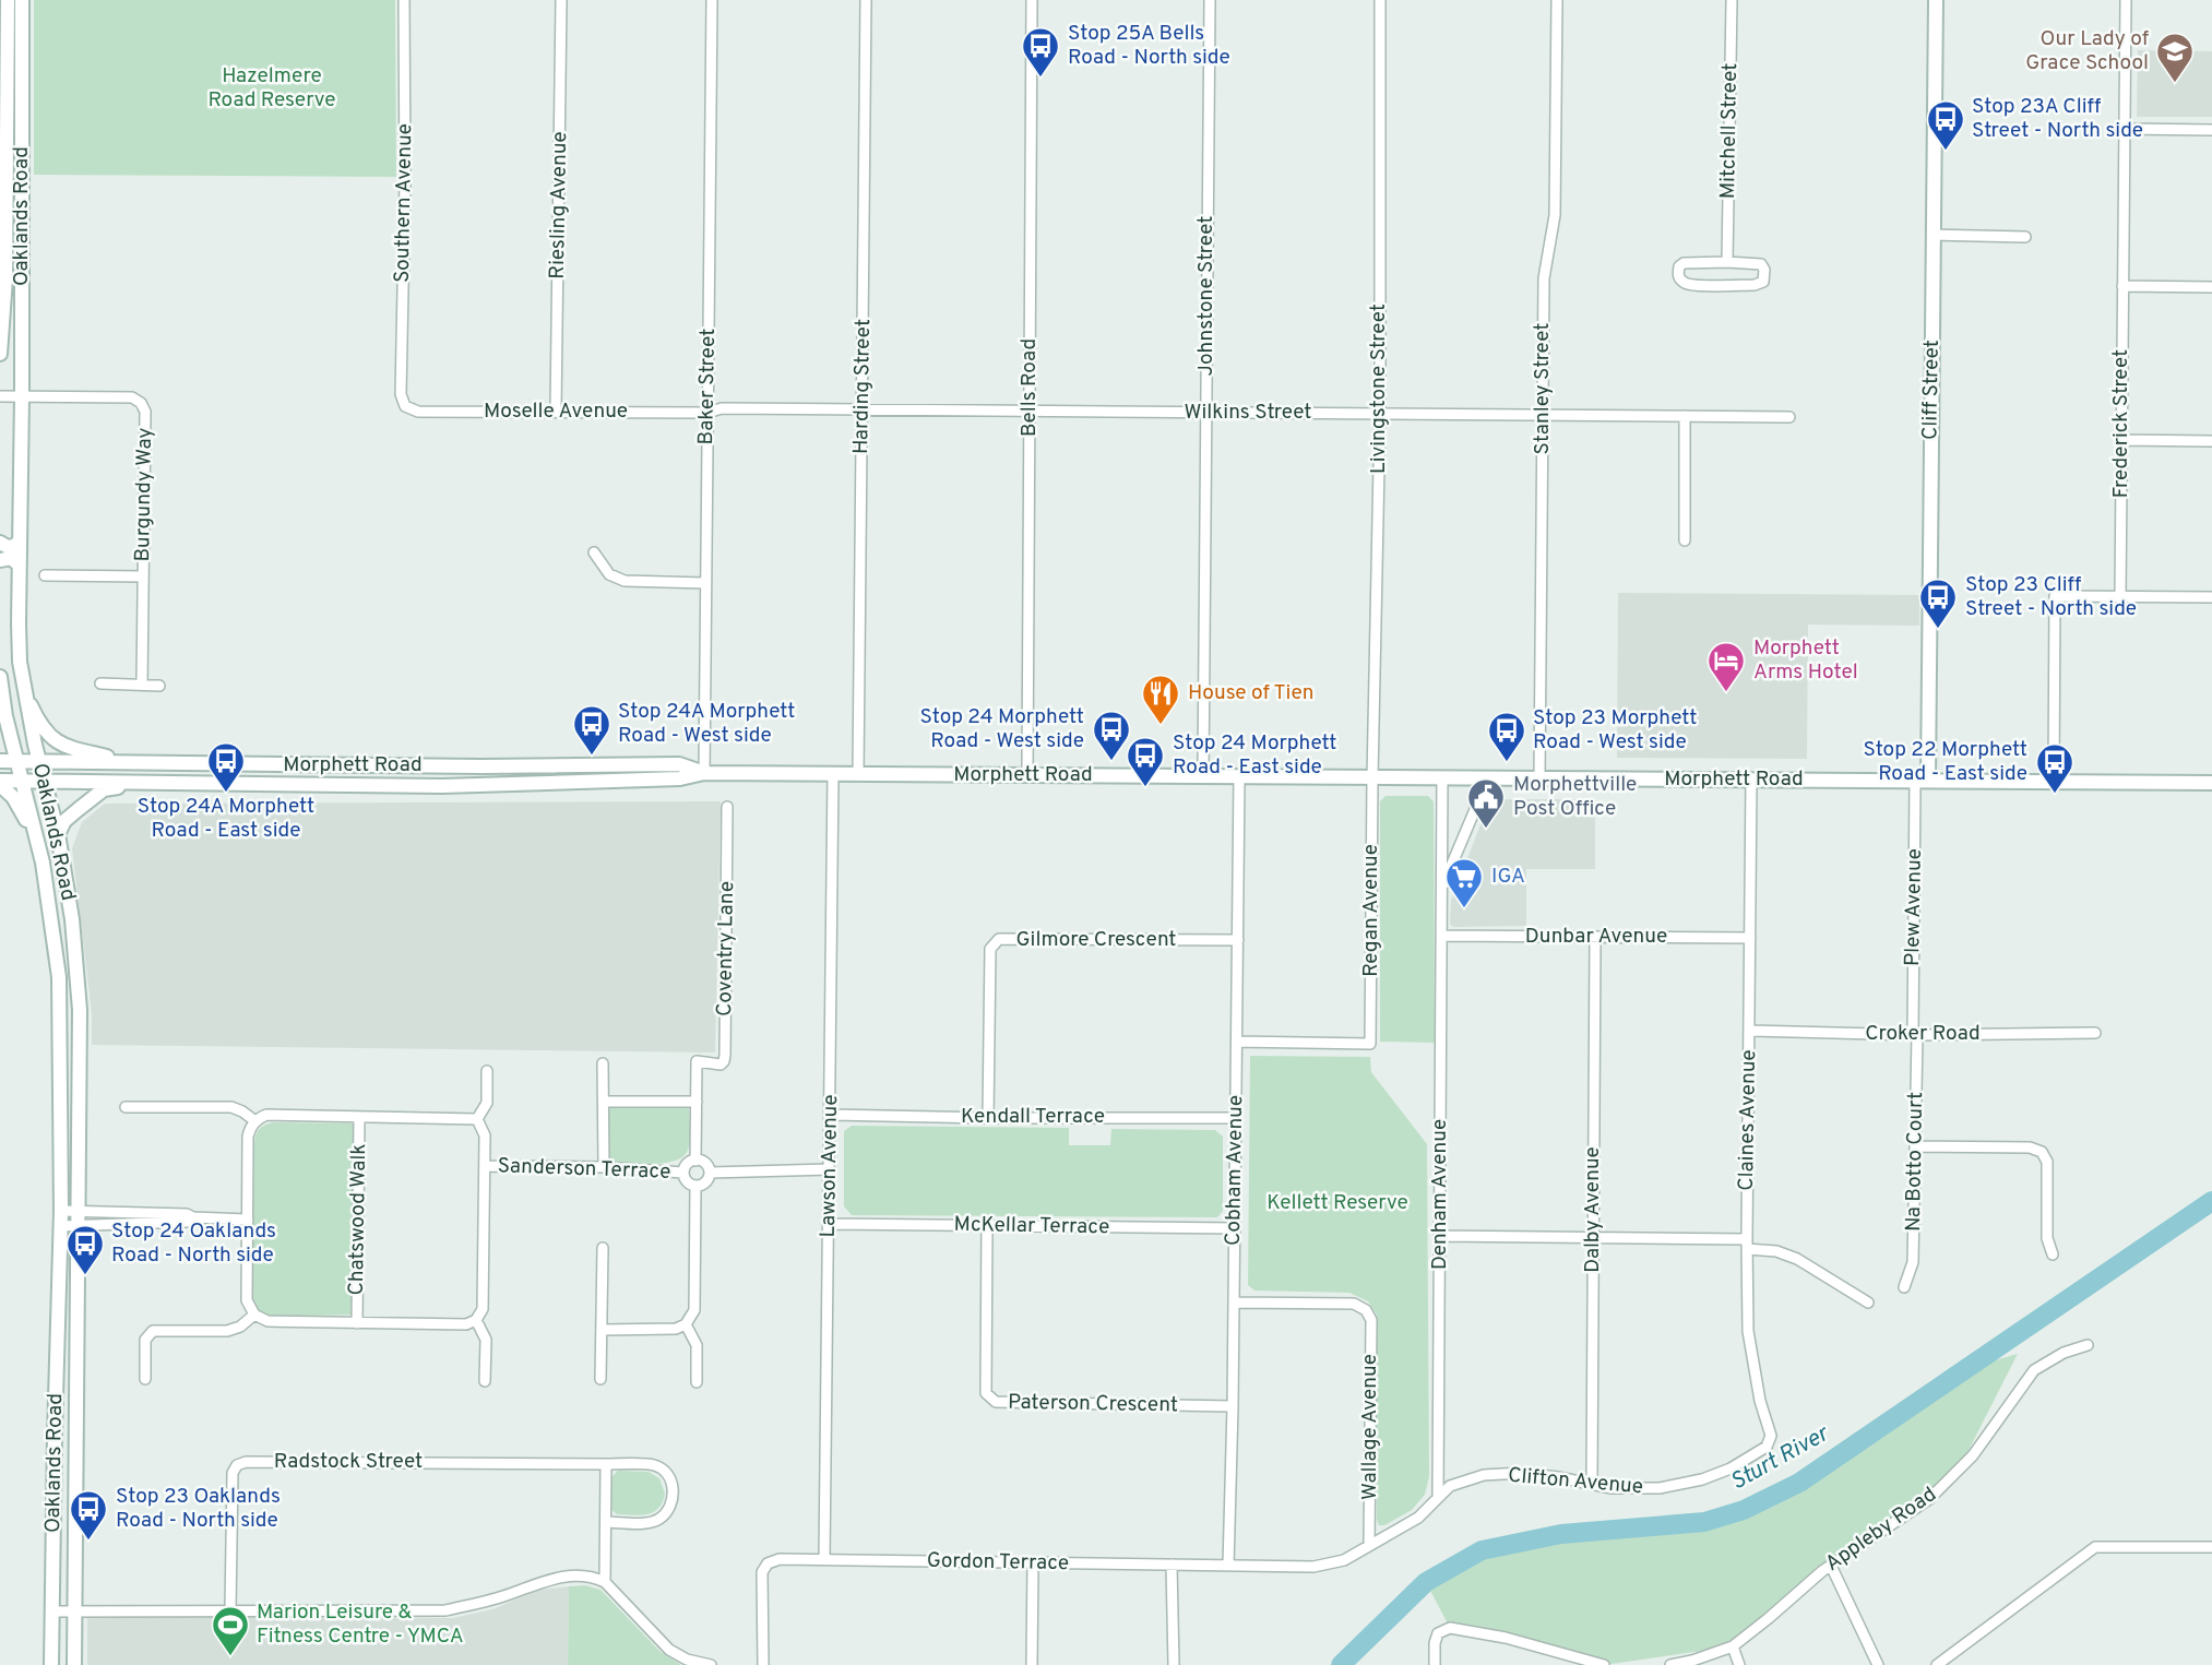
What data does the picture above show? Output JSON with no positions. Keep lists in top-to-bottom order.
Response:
{
  "streets": {
    "main road": ["Oaklands Road", "Cliff Street", "Morphett Road"],
    "street": [
      "Mitchell Street",
      "Southern Avenue",
      "Riesling Avenue",
      "Johnstone Street",
      "Baker Street",
      "Harding Street",
      "Bells Road",
      "Livingstone Street",
      "Stanley Street",
      "Moselle Avenue",
      "Wilkins Street",
      "Frederick Street",
      "Burgundy Way",
      "Plew Avenue",
      "Regan Avenue",
      "Dunbar Avenue",
      "Gilmore Crescent",
      "Coventry Lane",
      "Croker Road",
      "Kendall Terrace",
      "Claines Avenue",
      "Na Botto Court",
      "Lawson Avenue",
      "Sanderson Terrace",
      "Cobham Avenue",
      "Denham Avenue",
      "Dalby Avenue",
      "Chatswood Walk",
      "McKellar Terrace",
      "Paterson Crescent",
      "Wallage Avenue",
      "Radstock Street",
      "Clifton Avenue",
      "Appleby Road",
      "Gordon Terrace"
    ]
  },
  "crossings": [
    ["Southern Avenue", "Moselle Avenue"],
    ["Riesling Avenue", "Moselle Avenue"],
    ["Oaklands Road", "Burgundy Way"],
    ["Oaklands Road", "Morphett Road"],
    ["Johnstone Street", "Wilkins Street"],
    ["Johnstone Street", "Morphett Road"],
    ["Baker Street", "Moselle Avenue"],
    ["Baker Street", "Wilkins Street"],
    ["Baker Street", "Morphett Road"],
    ["Harding Street", "Wilkins Street"],
    ["Harding Street", "Morphett Road"],
    ["Bells Road", "Wilkins Street"],
    ["Bells Road", "Morphett Road"],
    ["Livingstone Street", "Wilkins Street"],
    ["Livingstone Street", "Morphett Road"],
    ["Livingstone Street", "Regan Avenue"],
    ["Stanley Street", "Wilkins Street"],
    ["Stanley Street", "Morphett Road"],
    ["Cliff Street", "Morphett Road"],
    ["Cliff Street", "Plew Avenue"],
    ["Moselle Avenue", "Wilkins Street"],
    ["Morphett Road", "Plew Avenue"],
    ["Morphett Road", "Regan Avenue"],
    ["Morphett Road", "Claines Avenue"],
    ["Morphett Road", "Lawson Avenue"],
    ["Morphett Road", "Cobham Avenue"],
    ["Morphett Road", "Denham Avenue"],
    ["Plew Avenue", "Croker Road"],
    ["Plew Avenue", "Na Botto Court"],
    ["Regan Avenue", "Cobham Avenue"],
    ["Dunbar Avenue", "Claines Avenue"],
    ["Dunbar Avenue", "Denham Avenue"],
    ["Dunbar Avenue", "Dalby Avenue"],
    ["Gilmore Crescent", "Kendall Terrace"],
    ["Gilmore Crescent", "Cobham Avenue"],
    ["Croker Road", "Claines Avenue"],
    ["Croker Road", "Na Botto Court"],
    ["Kendall Terrace", "Lawson Avenue"],
    ["Kendall Terrace", "Cobham Avenue"],
    ["Claines Avenue", "Clifton Avenue"],
    ["Lawson Avenue", "McKellar Terrace"],
    ["Lawson Avenue", "Gordon Terrace"],
    ["Cobham Avenue", "McKellar Terrace"],
    ["Cobham Avenue", "Paterson Crescent"],
    ["Cobham Avenue", "Wallage Avenue"],
    ["Cobham Avenue", "Clifton Avenue"],
    ["Cobham Avenue", "Gordon Terrace"],
    ["Denham Avenue", "Clifton Avenue"],
    ["Dalby Avenue", "Clifton Avenue"],
    ["McKellar Terrace", "Paterson Crescent"],
    ["Wallage Avenue", "Clifton Avenue"],
    ["Clifton Avenue", "Gordon Terrace"]
  ],
  "water": ["Sturt River"],
  "parks": ["Hazelmere Road Reserve", "Kellett Reserve"],
  "places": {
    "bus stop": [
      "Stop 25A Bells Road - North side",
      "Stop 23A Cliff Street - North side",
      "Stop 23 Cliff Street - North side",
      "Stop 24A Morphett Road - West side",
      "Stop 24 Morphett Road - West side",
      "Stop 23 Morphett Road - West side",
      "Stop 24 Morphett Road - East side",
      "Stop 24A Morphett Road - East side",
      "Stop 22 Morphett Road - East side",
      "Stop 24 Oaklands Road - North side",
      "Stop 23 Oaklands Road - North side"
    ],
    "school or university": ["Our Lady of Grace School"],
    "hotel": ["Morphett Arms Hotel"],
    "restaurant": ["House of Tien"],
    "public building": ["Morphettville Post Office"],
    "supermarket": ["IGA"],
    "sports": ["Marion Leisure & Fitness Centre - YMCA"]
  }
}
